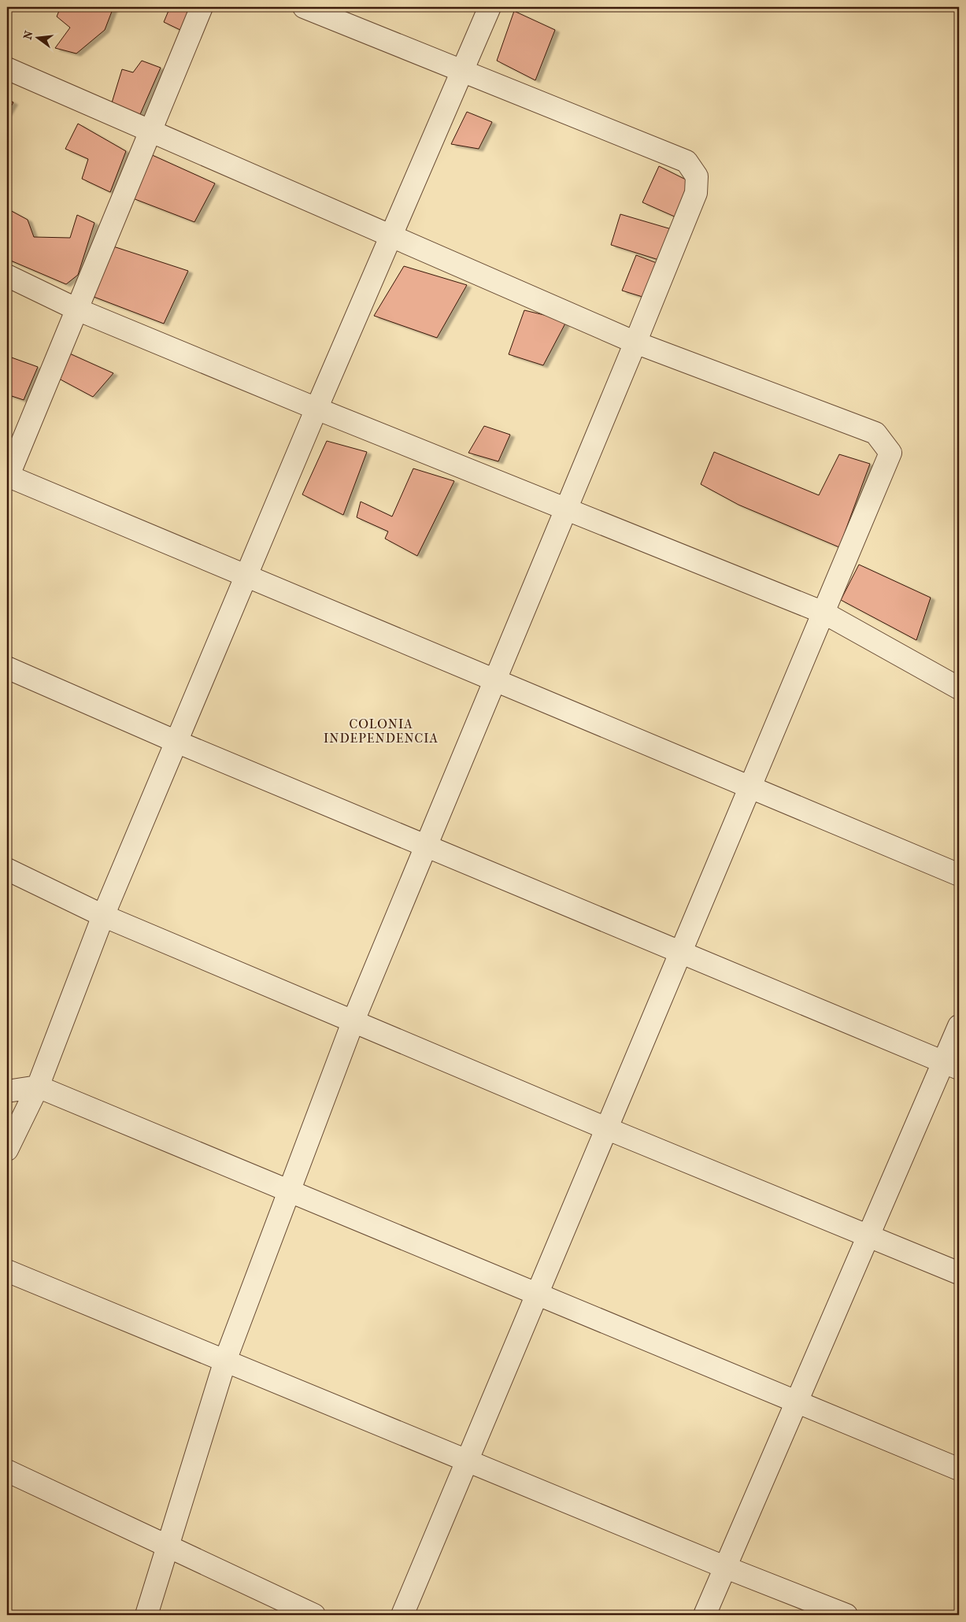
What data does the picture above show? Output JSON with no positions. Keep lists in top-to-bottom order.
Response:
{
  "districts": ["COLONIA INDEPENDENCIA"],
  "north": "left"
}
